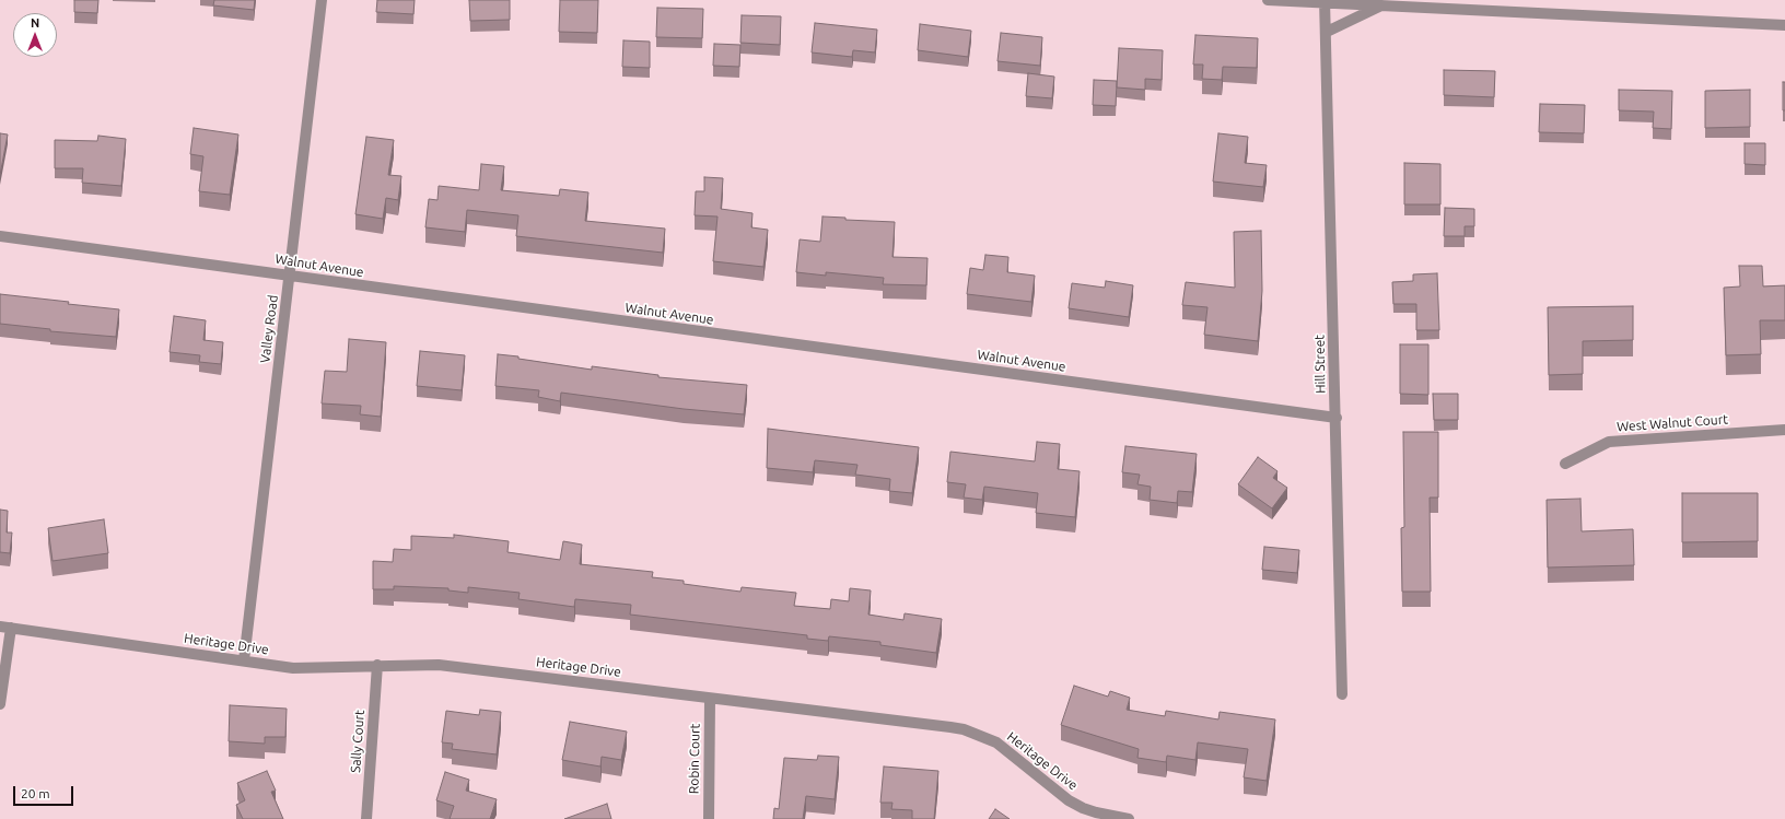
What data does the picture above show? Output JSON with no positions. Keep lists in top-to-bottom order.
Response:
{
  "streets": {
    "street": [
      "Walnut Avenue",
      "Valley Road",
      "Hill Street",
      "West Walnut Court",
      "Heritage Drive",
      "Sally Court",
      "Robin Court"
    ]
  },
  "crossings": [
    ["Walnut Avenue", "Valley Road"],
    ["Walnut Avenue", "Hill Street"],
    ["Valley Road", "Heritage Drive"],
    ["Heritage Drive", "Sally Court"],
    ["Heritage Drive", "Robin Court"]
  ],
  "scale_bar": "20 m",
  "north": "top"
}
